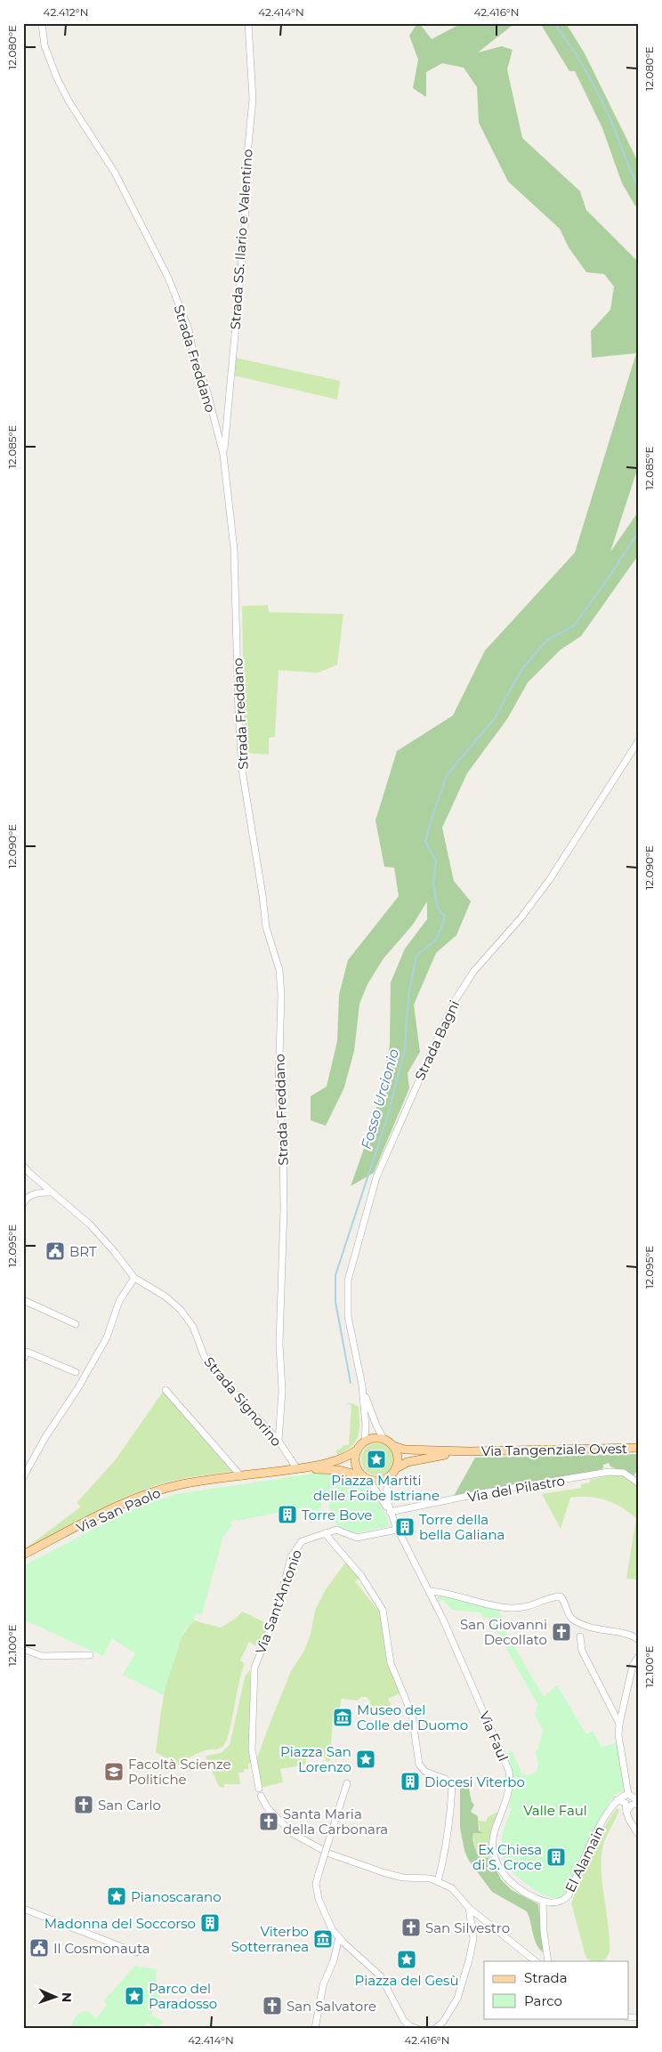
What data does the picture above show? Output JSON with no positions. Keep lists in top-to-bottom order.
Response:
{
  "streets": {
    "main road": ["Via Tangenziale Ovest", "Via San Paolo"],
    "street": [
      "Strada SS. Ilario e Valentino",
      "Strada Freddano",
      "Strada Bagni",
      "Strada Signorino",
      "Via del Pilastro",
      "Via Sant'Antonio",
      "Via Faul",
      "El Alamain"
    ]
  },
  "crossings": [
    ["Strada SS. Ilario e Valentino", "Strada Freddano"],
    ["Strada Freddano", "Strada Signorino"],
    ["Strada Bagni", "Via Tangenziale Ovest"],
    ["Strada Bagni", "Via San Paolo"],
    ["Strada Bagni", "Via Faul"],
    ["Strada Signorino", "Via San Paolo"],
    ["Via Tangenziale Ovest", "Via San Paolo"],
    ["Via Tangenziale Ovest", "Via Faul"],
    ["Via del Pilastro", "Via Faul"],
    ["Via San Paolo", "Via Faul"],
    ["Via Sant'Antonio", "Via Faul"],
    ["Via Faul", "El Alamain"]
  ],
  "water": ["Fosso Urcionio"],
  "parks": ["Valle Faul"],
  "places": {
    "public building": ["BRT", "Il Cosmonauta"],
    "place": [
      "Piazza Martiti delle Foibe Istriane",
      "Piazza San Lorenzo",
      "Pianoscarano",
      "Piazza del Gesù",
      "Parco del Paradosso"
    ],
    "building": [
      "Torre Bove",
      "Torre della bella Galiana",
      "Diocesi Viterbo",
      "Ex Chiesa di S. Croce",
      "Madonna del Soccorso"
    ],
    "church": [
      "San Giovanni Decollato",
      "San Carlo",
      "Santa Maria della Carbonara",
      "San Silvestro",
      "San Salvatore"
    ],
    "museum": ["Museo del Colle del Duomo", "Viterbo Sotterranea"],
    "school or university": ["Facoltà Scienze Politiche"]
  },
  "legend": ["Strada", "Parco"],
  "north": "right",
  "coordinates": [
    "42.412°N",
    "42.414°N",
    "42.416°N",
    "12.080°E",
    "12.085°E",
    "12.090°E",
    "12.095°E",
    "12.100°E"
  ]
}
